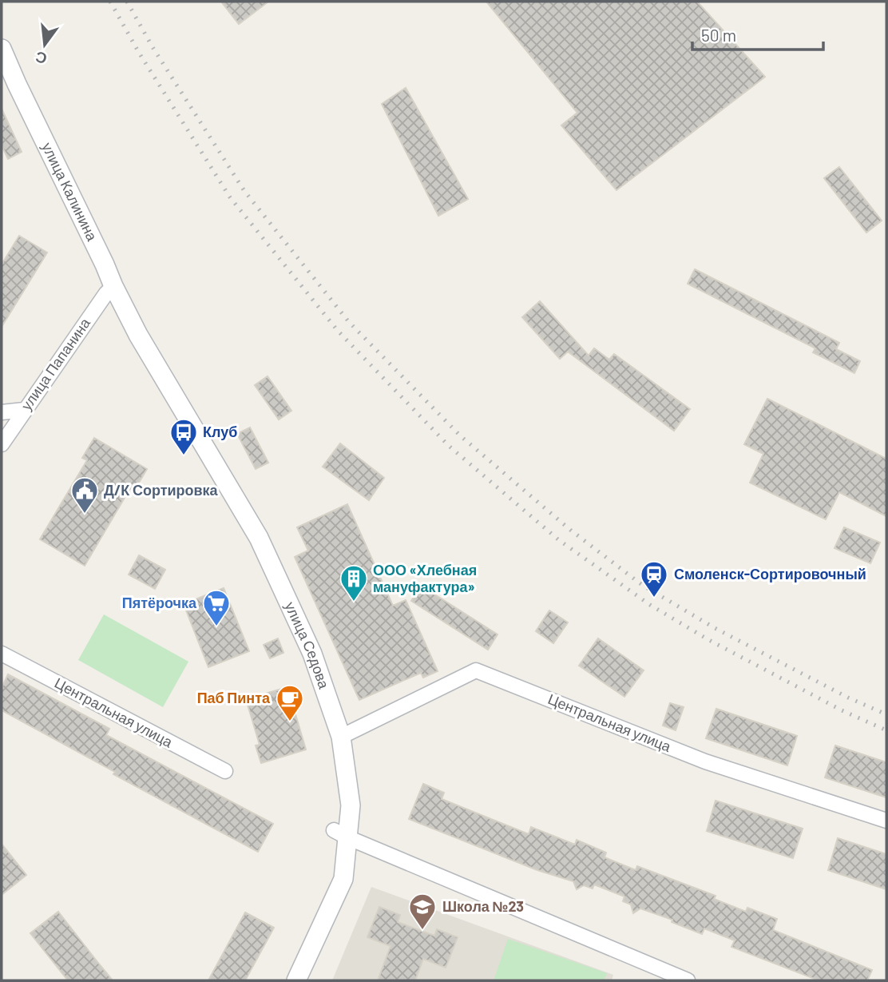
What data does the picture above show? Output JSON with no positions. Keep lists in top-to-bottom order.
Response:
{
  "streets": {
    "street": [
      "улица Калинина",
      "улица Папанина",
      "улица Седова",
      "Центральная улица"
    ]
  },
  "crossings": [
    ["улица Калинина", "улица Папанина"],
    ["улица Калинина", "улица Седова"],
    ["улица Седова", "Центральная улица"]
  ],
  "places": {
    "bus stop": ["Клуб"],
    "public building": ["Д/К Сортировка"],
    "station": ["Смоленск-Сортировочный"],
    "building": ["ООО «Хлебная мануфактура»"],
    "supermarket": ["Пятёрочка"],
    "cafe": ["Паб Пинта"],
    "school or university": ["Школа №23"]
  },
  "scale_bar": "50 m",
  "north": "bottom"
}
